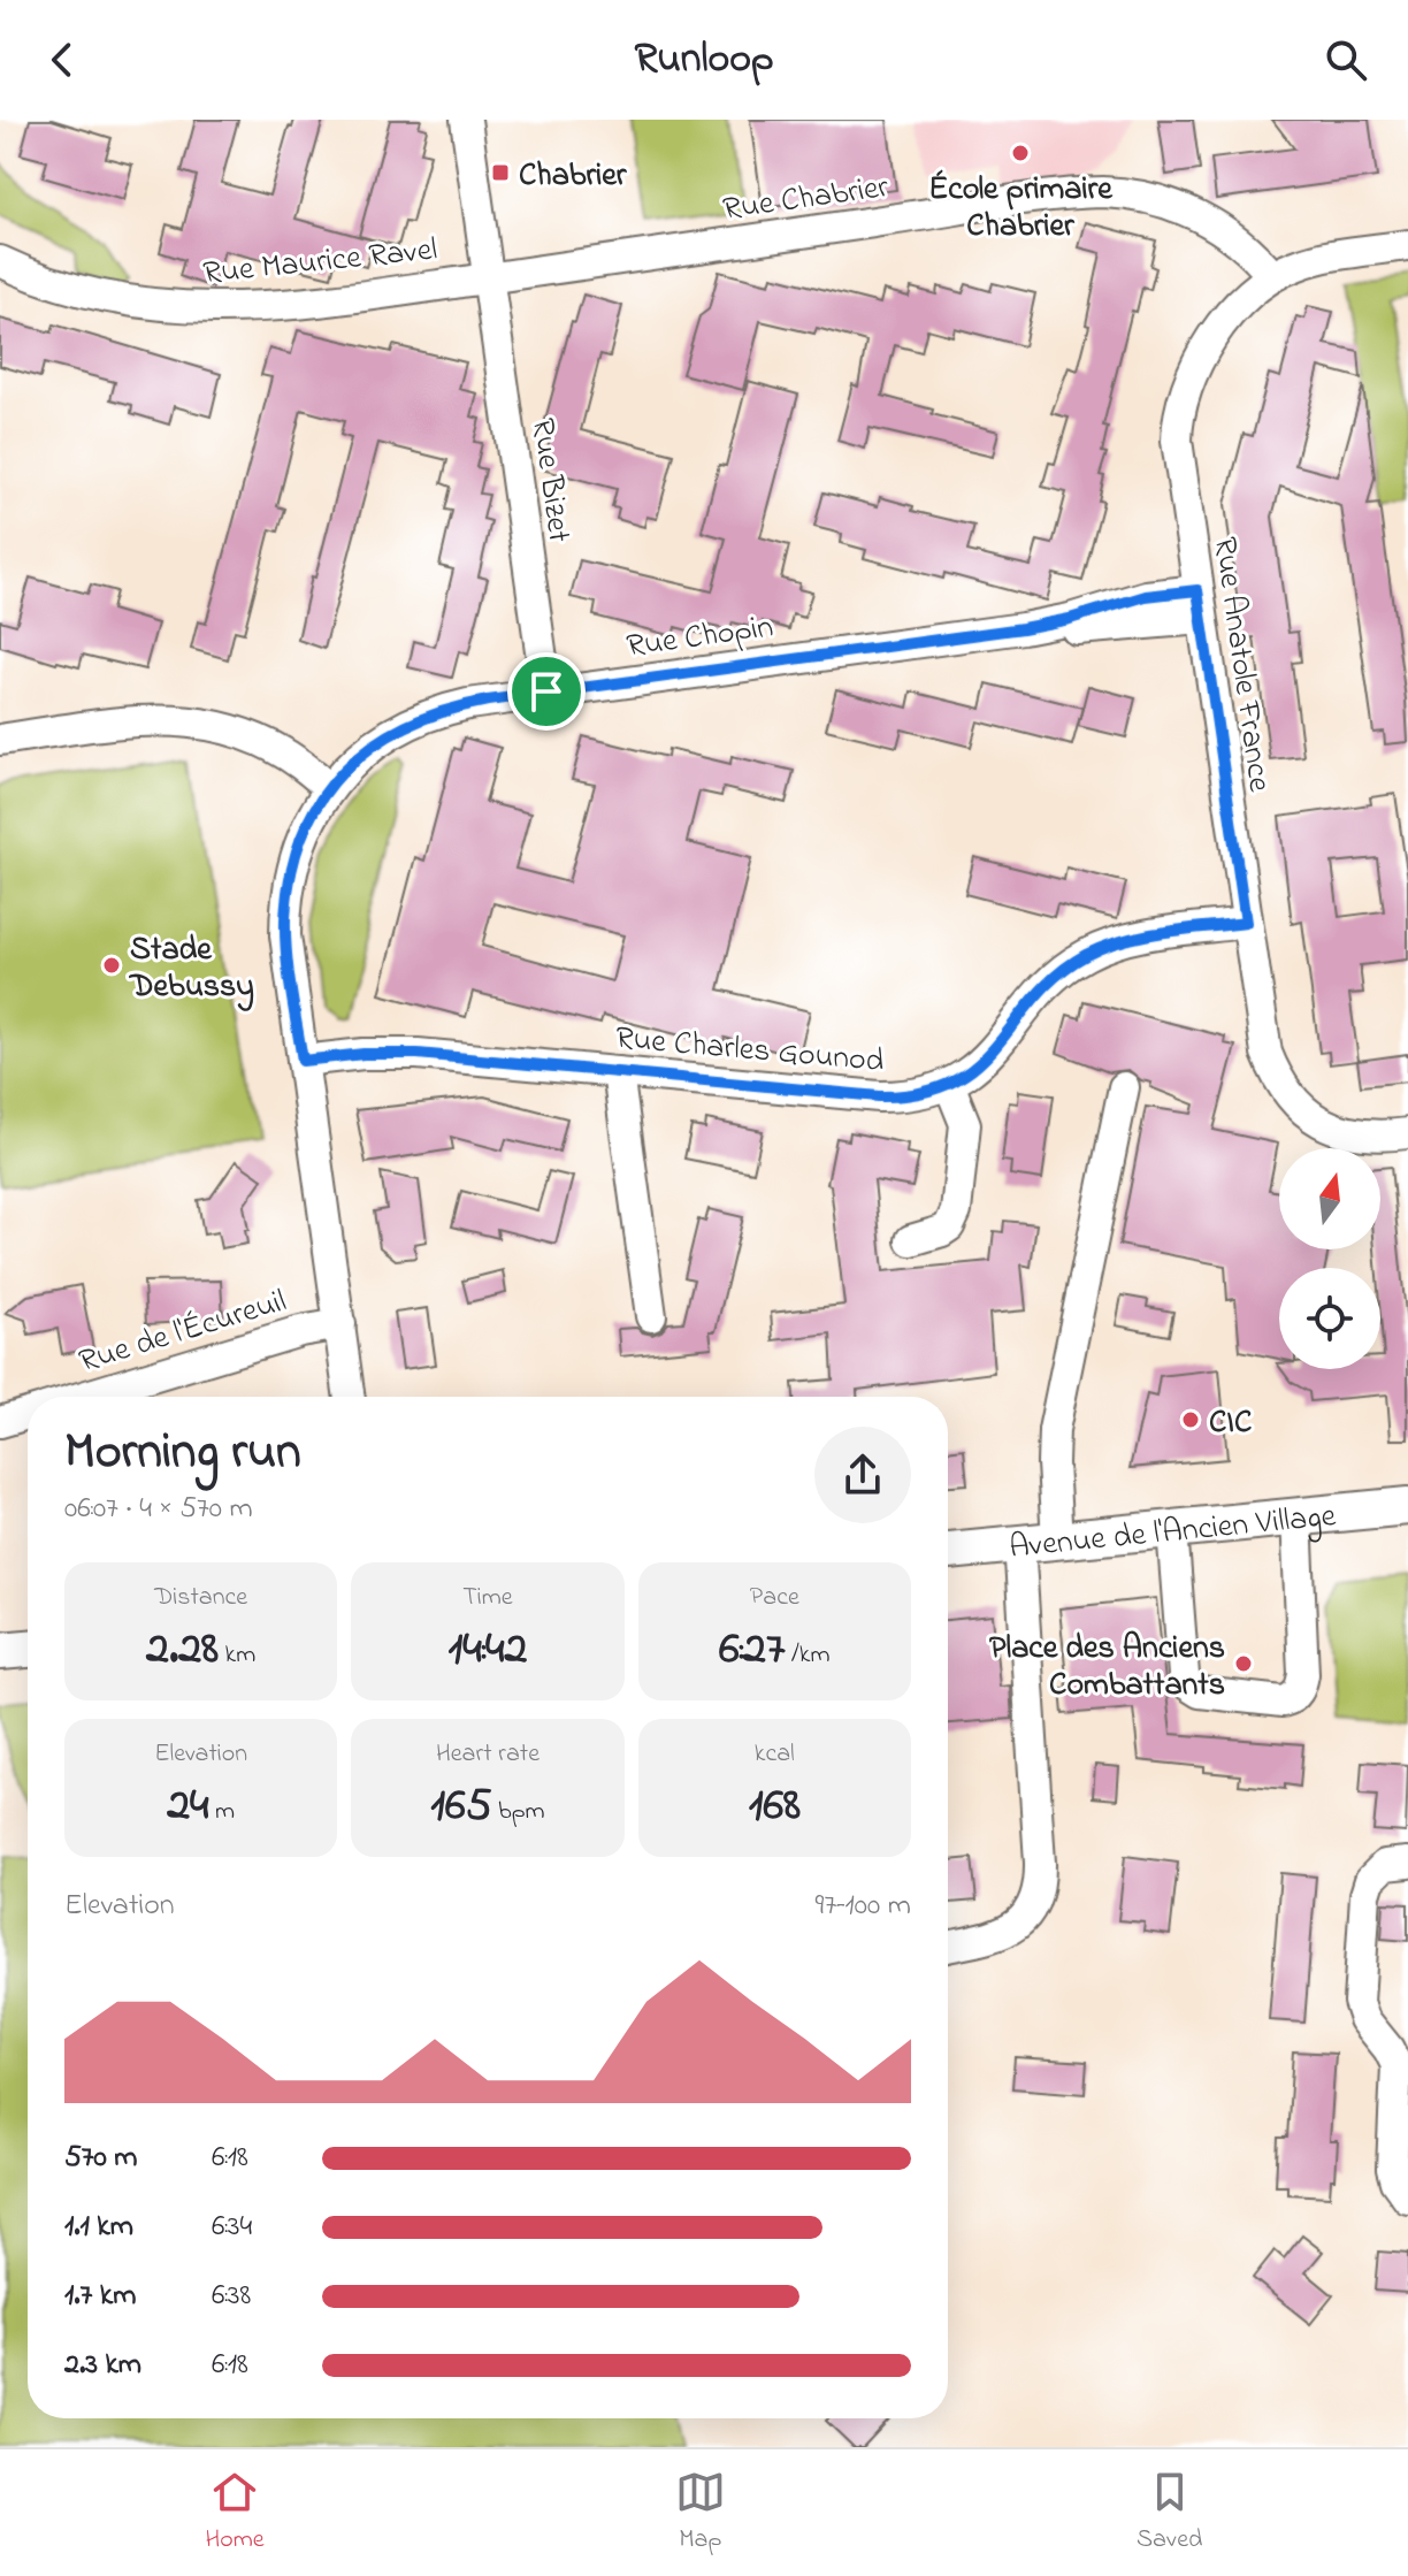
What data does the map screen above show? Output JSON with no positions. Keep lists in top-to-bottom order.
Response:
{
  "streets": {
    "street": [
      "Rue Chabrier",
      "Rue Maurice Ravel",
      "Rue Bizet",
      "Rue Chopin",
      "Rue Anatole France",
      "Rue Charles Gounod",
      "Rue de l'Écureuil",
      "Avenue de l'Ancien Village"
    ]
  },
  "crossings": [
    ["Rue Chabrier", "Rue Maurice Ravel"],
    ["Rue Chabrier", "Rue Bizet"],
    ["Rue Chabrier", "Rue Anatole France"],
    ["Rue Maurice Ravel", "Rue Bizet"],
    ["Rue Bizet", "Rue Chopin"],
    ["Rue Chopin", "Rue Anatole France"],
    ["Rue Chopin", "Rue Charles Gounod"],
    ["Rue Chopin", "Rue de l'Écureuil"],
    ["Rue Anatole France", "Rue Charles Gounod"]
  ],
  "places": {
    "other": [
      "École primaire Chabrier",
      "Stade Debussy",
      "CIC",
      "Place des Anciens Combattants"
    ],
    "transit": ["Chabrier"]
  },
  "north": "top",
  "page": {
    "header": "Runloop",
    "heading": ["Morning run", "06:07 · 4 × 570 m"],
    "stats": [
      ["Distance", "2.28 km"],
      ["Time", "14:42"],
      ["Pace", "6:27 /km"],
      ["Elevation", "24 m"],
      ["Heart rate", "165 bpm"],
      ["kcal", "168"]
    ],
    "chart": ["Elevation", "97–100 m"],
    "list": [
      {
        "name": "570 m",
        "note": "6:18"
      },
      {
        "name": "1.1 km",
        "note": "6:34"
      },
      {
        "name": "1.7 km",
        "note": "6:38"
      },
      {
        "name": "2.3 km",
        "note": "6:18"
      }
    ],
    "tabs": ["Home", "Map", "Saved"]
  }
}
